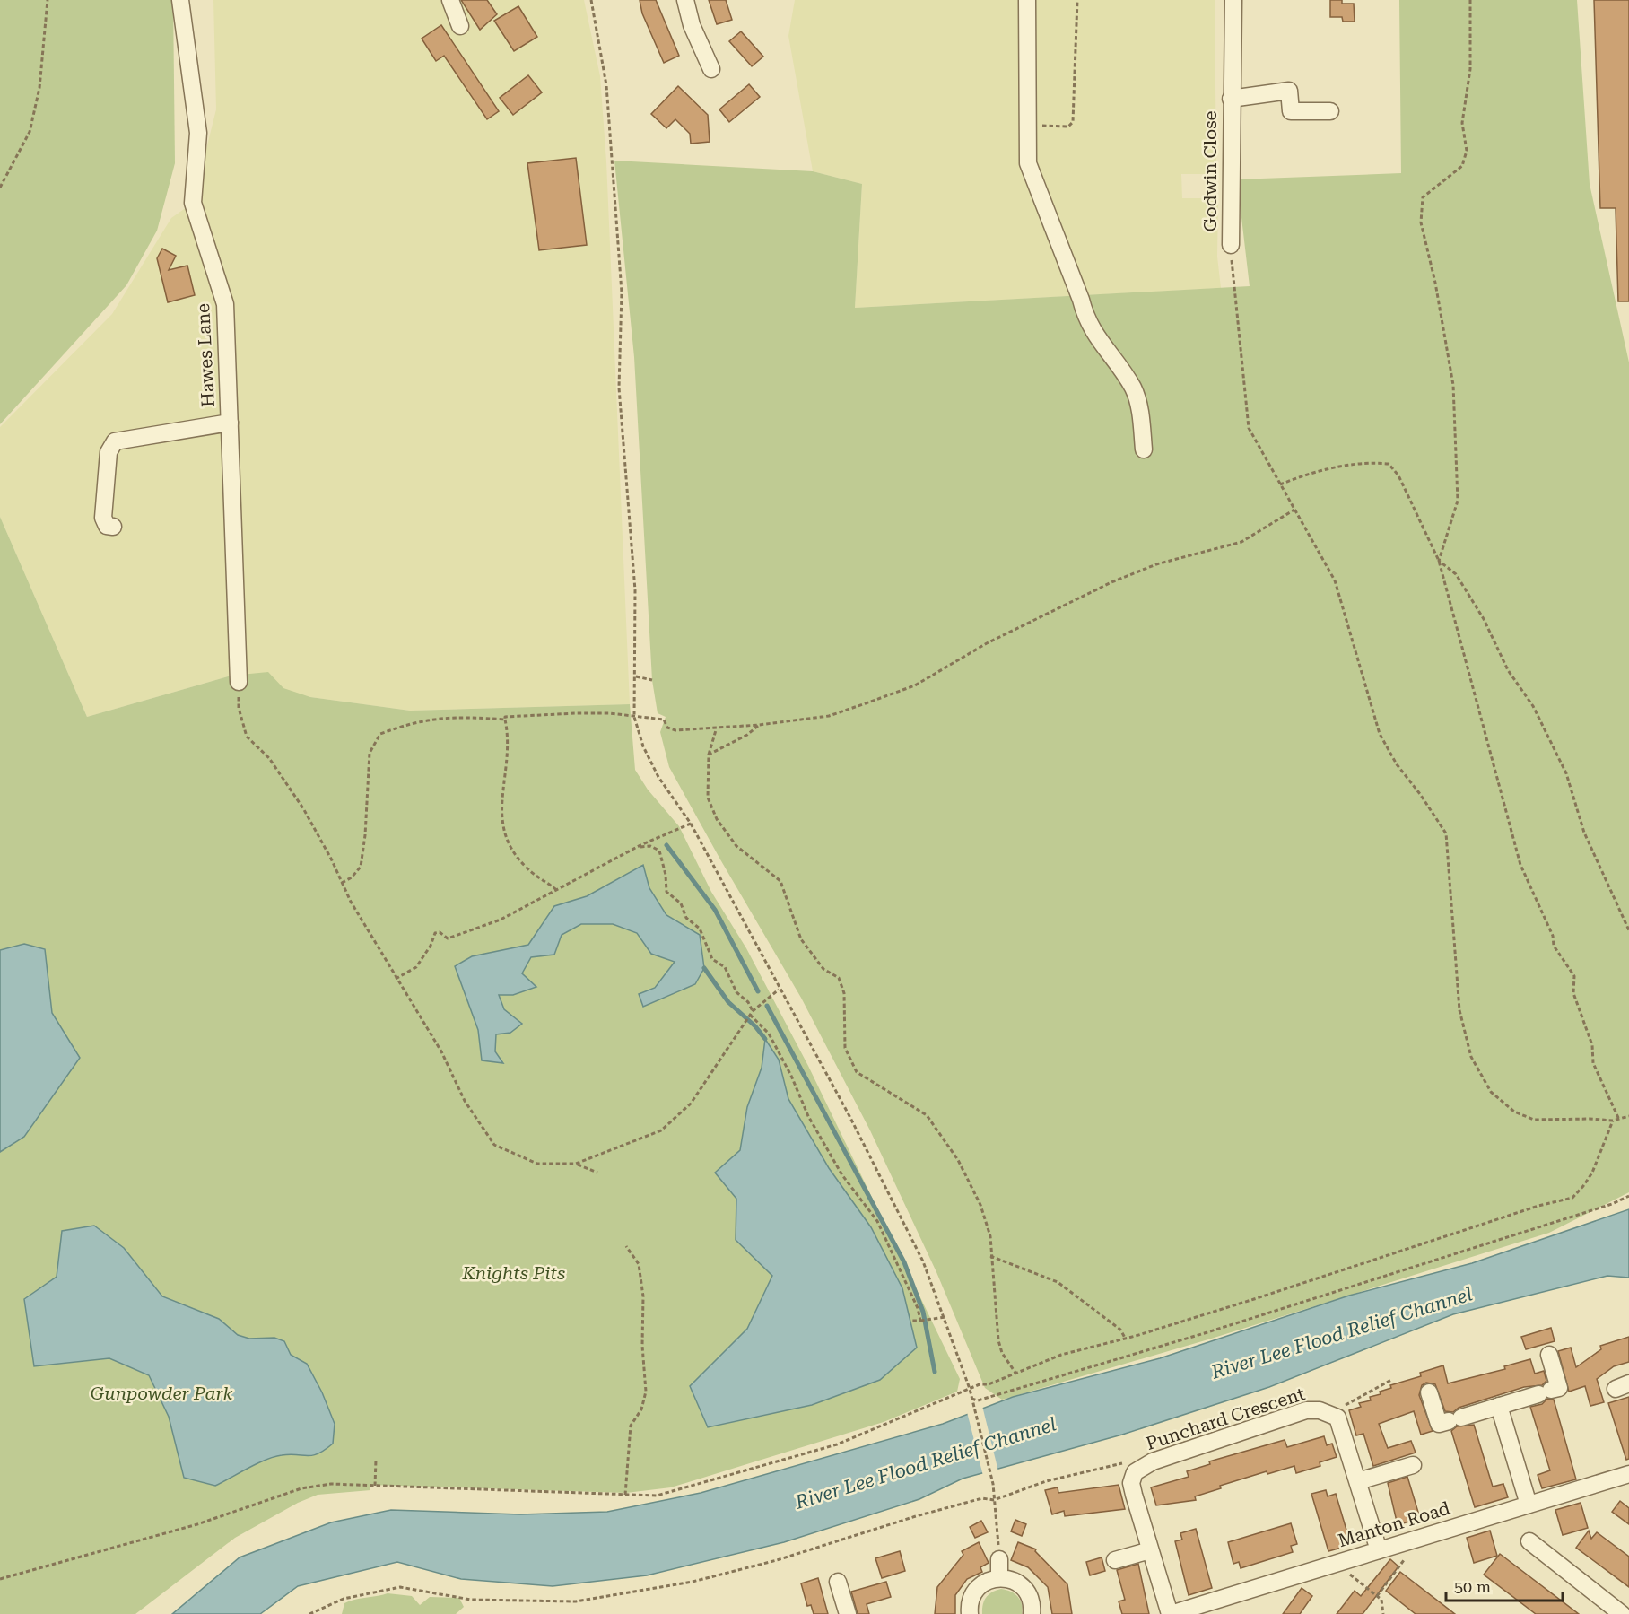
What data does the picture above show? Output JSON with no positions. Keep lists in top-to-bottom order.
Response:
{
  "streets": {
    "street": [
      "Godwin Close",
      "Hawes Lane",
      "Punchard Crescent",
      "Manton Road"
    ]
  },
  "crossings": [
    ["Punchard Crescent", "Manton Road"]
  ],
  "water": ["River Lee Flood Relief Channel"],
  "parks": ["Knights Pits", "Gunpowder Park"],
  "scale_bar": "50 m"
}
